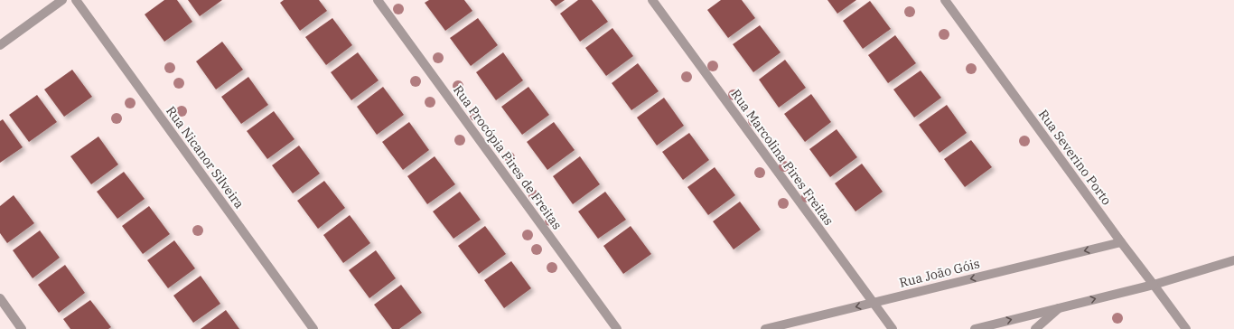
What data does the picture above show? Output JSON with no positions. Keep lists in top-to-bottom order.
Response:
{
  "streets": {
    "street": [
      "Rua Nicanor Silveira",
      "Rua Procópia Pires de Freitas",
      "Rua Marcolina Pires Freitas",
      "Rua Severino Porto",
      "Rua João Góis"
    ]
  },
  "crossings": [
    ["Rua Marcolina Pires Freitas", "Rua João Góis"],
    ["Rua Severino Porto", "Rua João Góis"]
  ]
}
